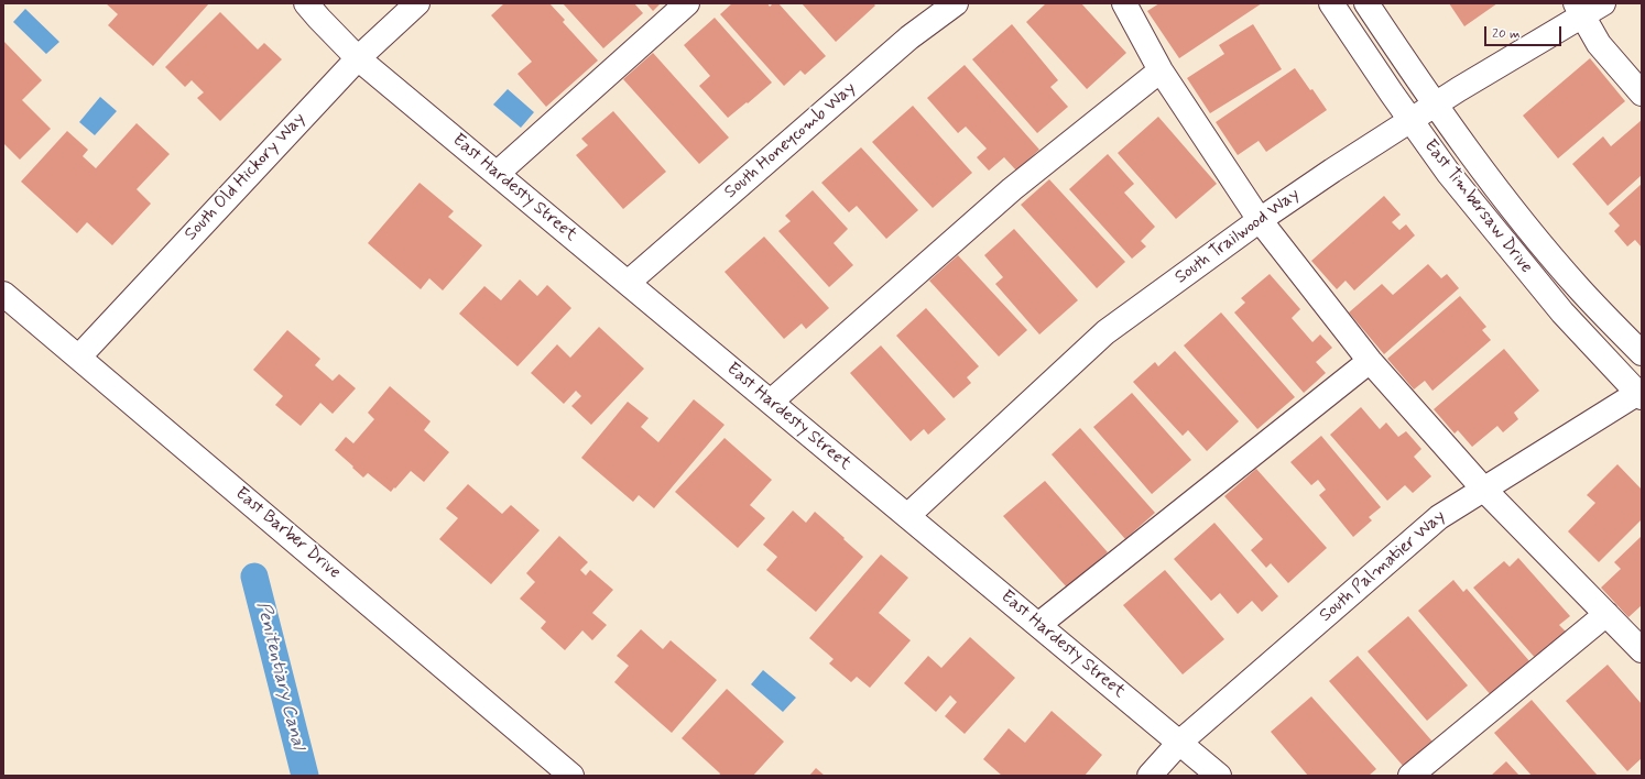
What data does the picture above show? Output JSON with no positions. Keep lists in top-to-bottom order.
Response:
{
  "streets": {
    "street": [
      "South Honeycomb Way",
      "South Old Hickory Way",
      "East Hardesty Street",
      "East Timbersaw Drive",
      "South Trailwood Way",
      "East Barber Drive",
      "South Palmatier Way"
    ]
  },
  "crossings": [
    ["South Honeycomb Way", "East Hardesty Street"],
    ["South Old Hickory Way", "East Hardesty Street"],
    ["South Old Hickory Way", "East Barber Drive"],
    ["East Hardesty Street", "South Trailwood Way"],
    ["East Hardesty Street", "South Palmatier Way"],
    ["East Timbersaw Drive", "South Trailwood Way"],
    ["East Timbersaw Drive", "South Palmatier Way"]
  ],
  "water": ["Penitentiary Canal"],
  "scale_bar": "20 m"
}
